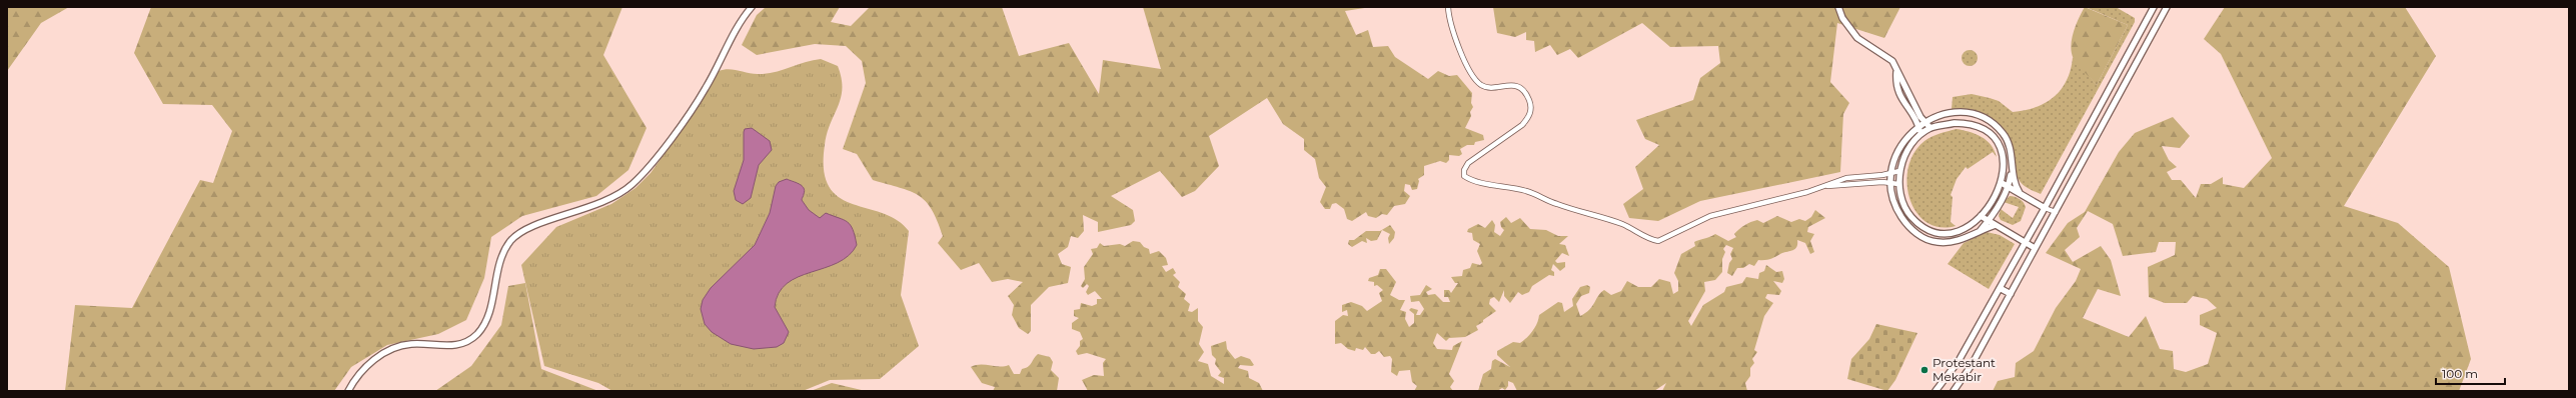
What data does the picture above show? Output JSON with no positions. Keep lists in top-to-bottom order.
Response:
{
  "places": ["Protestant Mekabir"],
  "scale_bar": "100 m"
}
